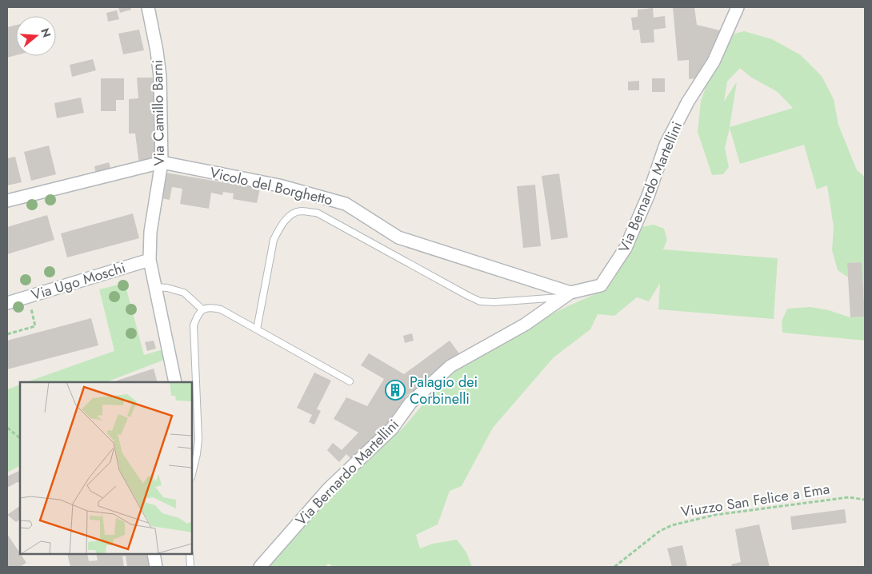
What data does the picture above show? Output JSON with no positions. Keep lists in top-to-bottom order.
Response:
{
  "streets": {
    "street": [
      "Via Camillo Barni",
      "Vicolo del Borghetto",
      "Via Bernardo Martellini",
      "Via Ugo Moschi"
    ],
    "path": ["Viuzzo San Felice a Ema"]
  },
  "crossings": [
    ["Via Camillo Barni", "Vicolo del Borghetto"],
    ["Via Camillo Barni", "Via Ugo Moschi"],
    ["Vicolo del Borghetto", "Via Bernardo Martellini"]
  ],
  "places": {
    "building": ["Palagio dei Corbinelli"]
  },
  "north": "right"
}
